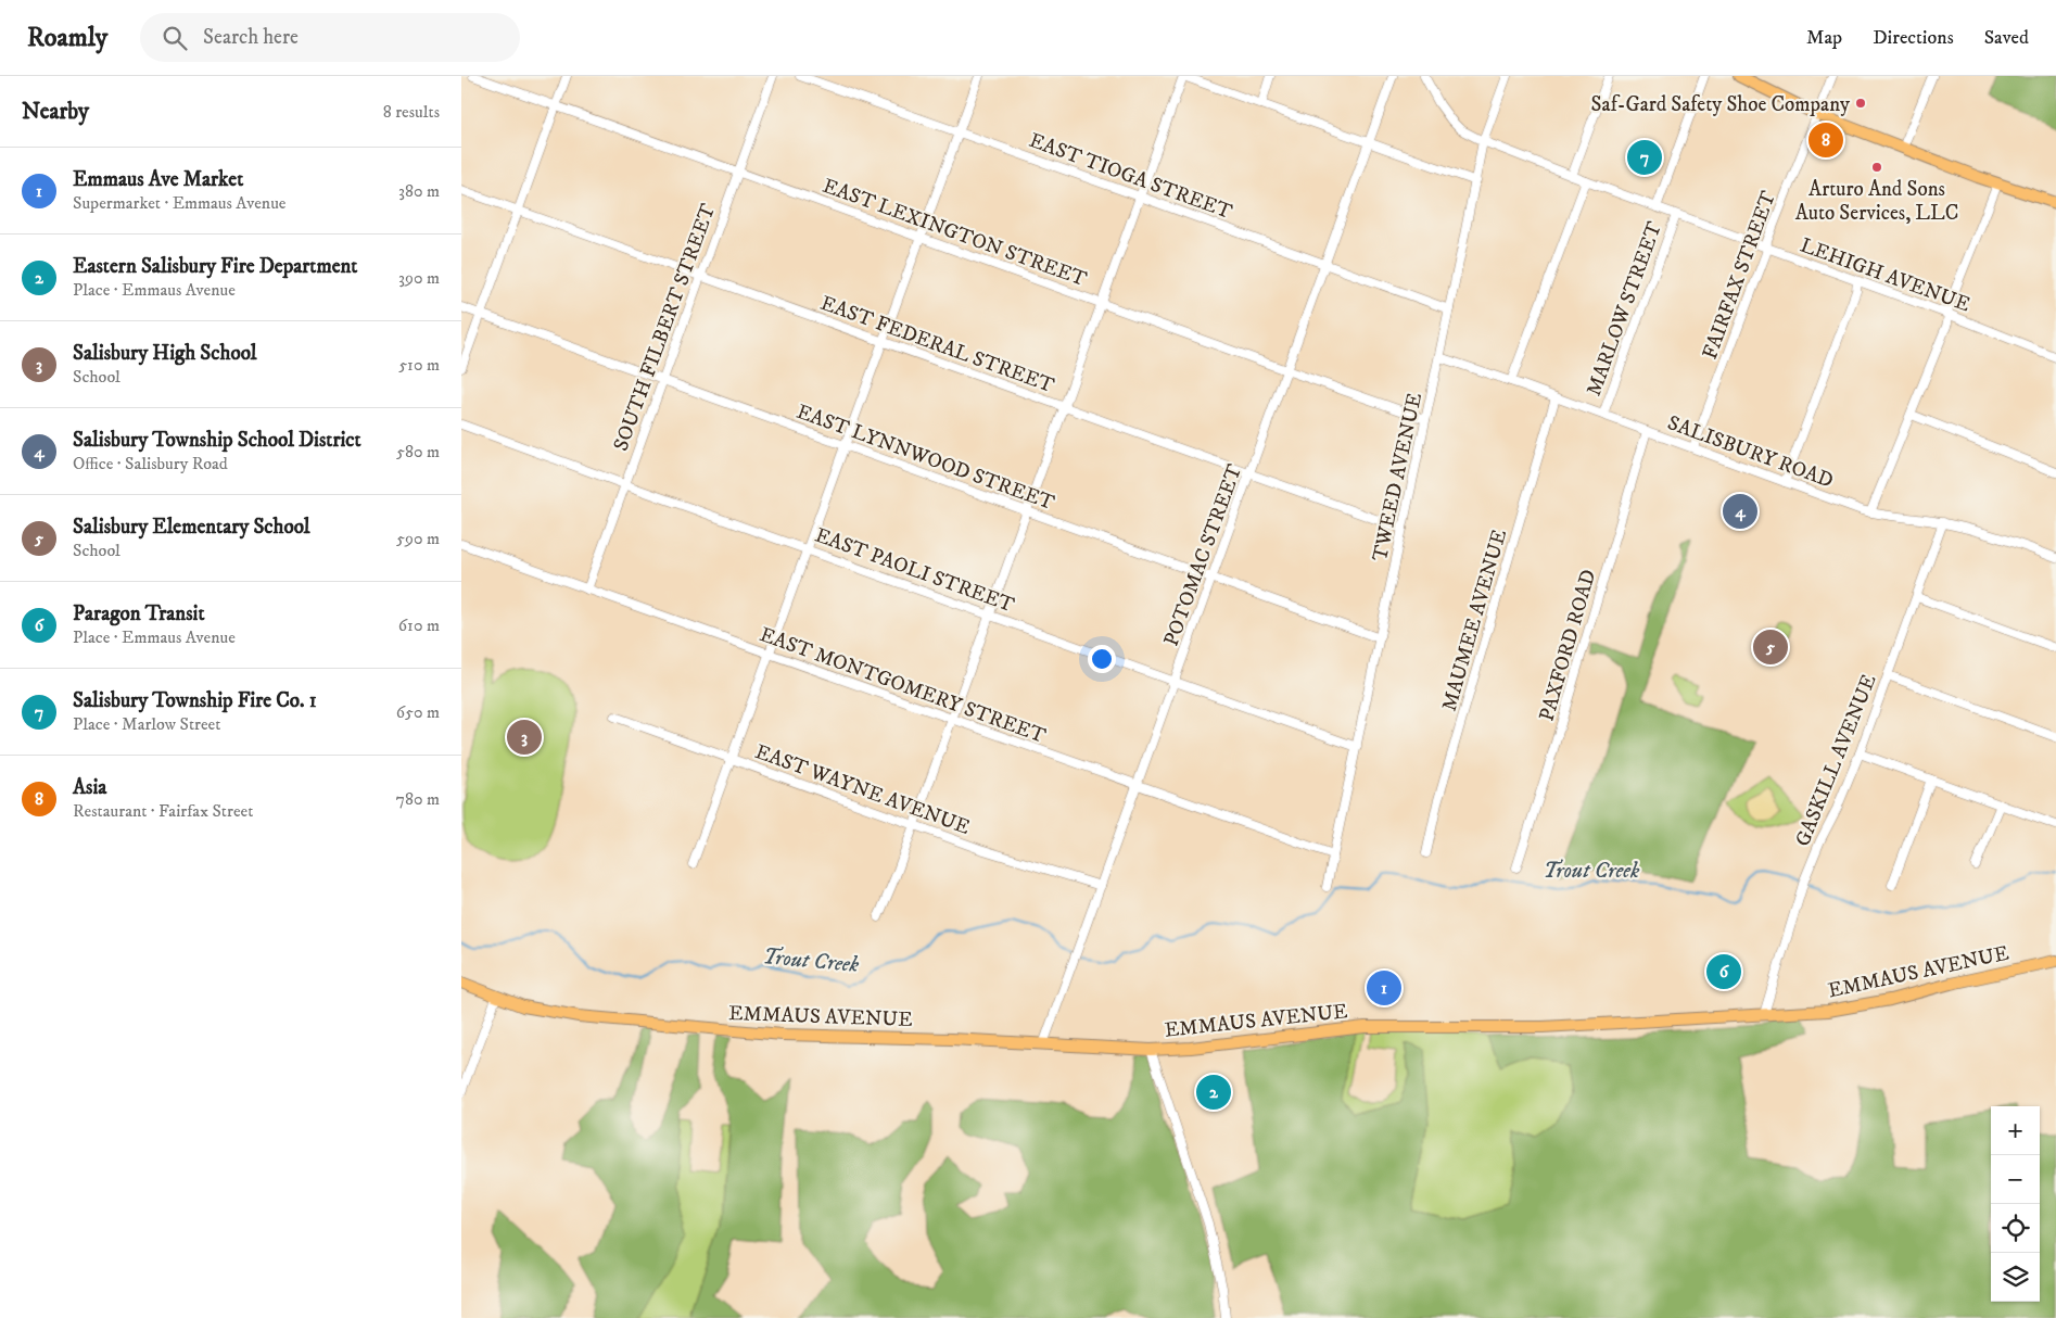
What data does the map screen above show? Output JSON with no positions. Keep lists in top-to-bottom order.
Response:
{
  "streets": {
    "main road": ["EMMAUS AVENUE"],
    "street": [
      "EAST TIOGA STREET",
      "EAST LEXINGTON STREET",
      "LEHIGH AVENUE",
      "FAIRFAX STREET",
      "MARLOW STREET",
      "SOUTH FILBERT STREET",
      "EAST FEDERAL STREET",
      "SALISBURY ROAD",
      "EAST LYNNWOOD STREET",
      "TWEED AVENUE",
      "POTOMAC STREET",
      "EAST PAOLI STREET",
      "MAUMEE AVENUE",
      "PAXFORD ROAD",
      "EAST MONTGOMERY STREET",
      "GASKILL AVENUE",
      "EAST WAYNE AVENUE"
    ]
  },
  "crossings": [
    ["EAST TIOGA STREET", "TWEED AVENUE"],
    ["EAST TIOGA STREET", "POTOMAC STREET"],
    ["EAST LEXINGTON STREET", "SOUTH FILBERT STREET"],
    ["EAST LEXINGTON STREET", "TWEED AVENUE"],
    ["EAST LEXINGTON STREET", "POTOMAC STREET"],
    ["LEHIGH AVENUE", "FAIRFAX STREET"],
    ["LEHIGH AVENUE", "MARLOW STREET"],
    ["LEHIGH AVENUE", "TWEED AVENUE"],
    ["FAIRFAX STREET", "SALISBURY ROAD"],
    ["MARLOW STREET", "SALISBURY ROAD"],
    ["SOUTH FILBERT STREET", "EAST FEDERAL STREET"],
    ["SOUTH FILBERT STREET", "EAST LYNNWOOD STREET"],
    ["SOUTH FILBERT STREET", "EAST PAOLI STREET"],
    ["SOUTH FILBERT STREET", "EAST MONTGOMERY STREET"],
    ["EAST FEDERAL STREET", "TWEED AVENUE"],
    ["EAST FEDERAL STREET", "POTOMAC STREET"],
    ["SALISBURY ROAD", "TWEED AVENUE"],
    ["SALISBURY ROAD", "MAUMEE AVENUE"],
    ["SALISBURY ROAD", "PAXFORD ROAD"],
    ["SALISBURY ROAD", "GASKILL AVENUE"],
    ["EAST LYNNWOOD STREET", "TWEED AVENUE"],
    ["EAST LYNNWOOD STREET", "POTOMAC STREET"],
    ["TWEED AVENUE", "EAST PAOLI STREET"],
    ["TWEED AVENUE", "EAST MONTGOMERY STREET"],
    ["POTOMAC STREET", "EAST PAOLI STREET"],
    ["POTOMAC STREET", "EAST MONTGOMERY STREET"],
    ["POTOMAC STREET", "EAST WAYNE AVENUE"],
    ["POTOMAC STREET", "EMMAUS AVENUE"],
    ["GASKILL AVENUE", "EMMAUS AVENUE"]
  ],
  "water": ["Trout Creek"],
  "places": ["Saf-Gard Safety Shoe Company", "Arturo And Sons Auto Services, LLC"],
  "page": {
    "header": "Roamly",
    "search": "Search here",
    "nav": ["Map", "Directions", "Saved"],
    "heading": ["Nearby", "8 results"],
    "pins": [
      "8",
      "7",
      "4",
      "5",
      "3",
      "6",
      "1",
      "2"
    ],
    "list": [
      {
        "mark": "1",
        "name": "Emmaus Ave Market",
        "note": "Supermarket · Emmaus Avenue",
        "value": "380 m"
      },
      {
        "mark": "2",
        "name": "Eastern Salisbury Fire Department",
        "note": "Place · Emmaus Avenue",
        "value": "390 m"
      },
      {
        "mark": "3",
        "name": "Salisbury High School",
        "note": "School",
        "value": "510 m"
      },
      {
        "mark": "4",
        "name": "Salisbury Township School District",
        "note": "Office · Salisbury Road",
        "value": "580 m"
      },
      {
        "mark": "5",
        "name": "Salisbury Elementary School",
        "note": "School",
        "value": "590 m"
      },
      {
        "mark": "6",
        "name": "Paragon Transit",
        "note": "Place · Emmaus Avenue",
        "value": "610 m"
      },
      {
        "mark": "7",
        "name": "Salisbury Township Fire Co. 1",
        "note": "Place · Marlow Street",
        "value": "650 m"
      },
      {
        "mark": "8",
        "name": "Asia",
        "note": "Restaurant · Fairfax Street",
        "value": "780 m"
      }
    ],
    "map_buttons": ["+", "−"]
  }
}
